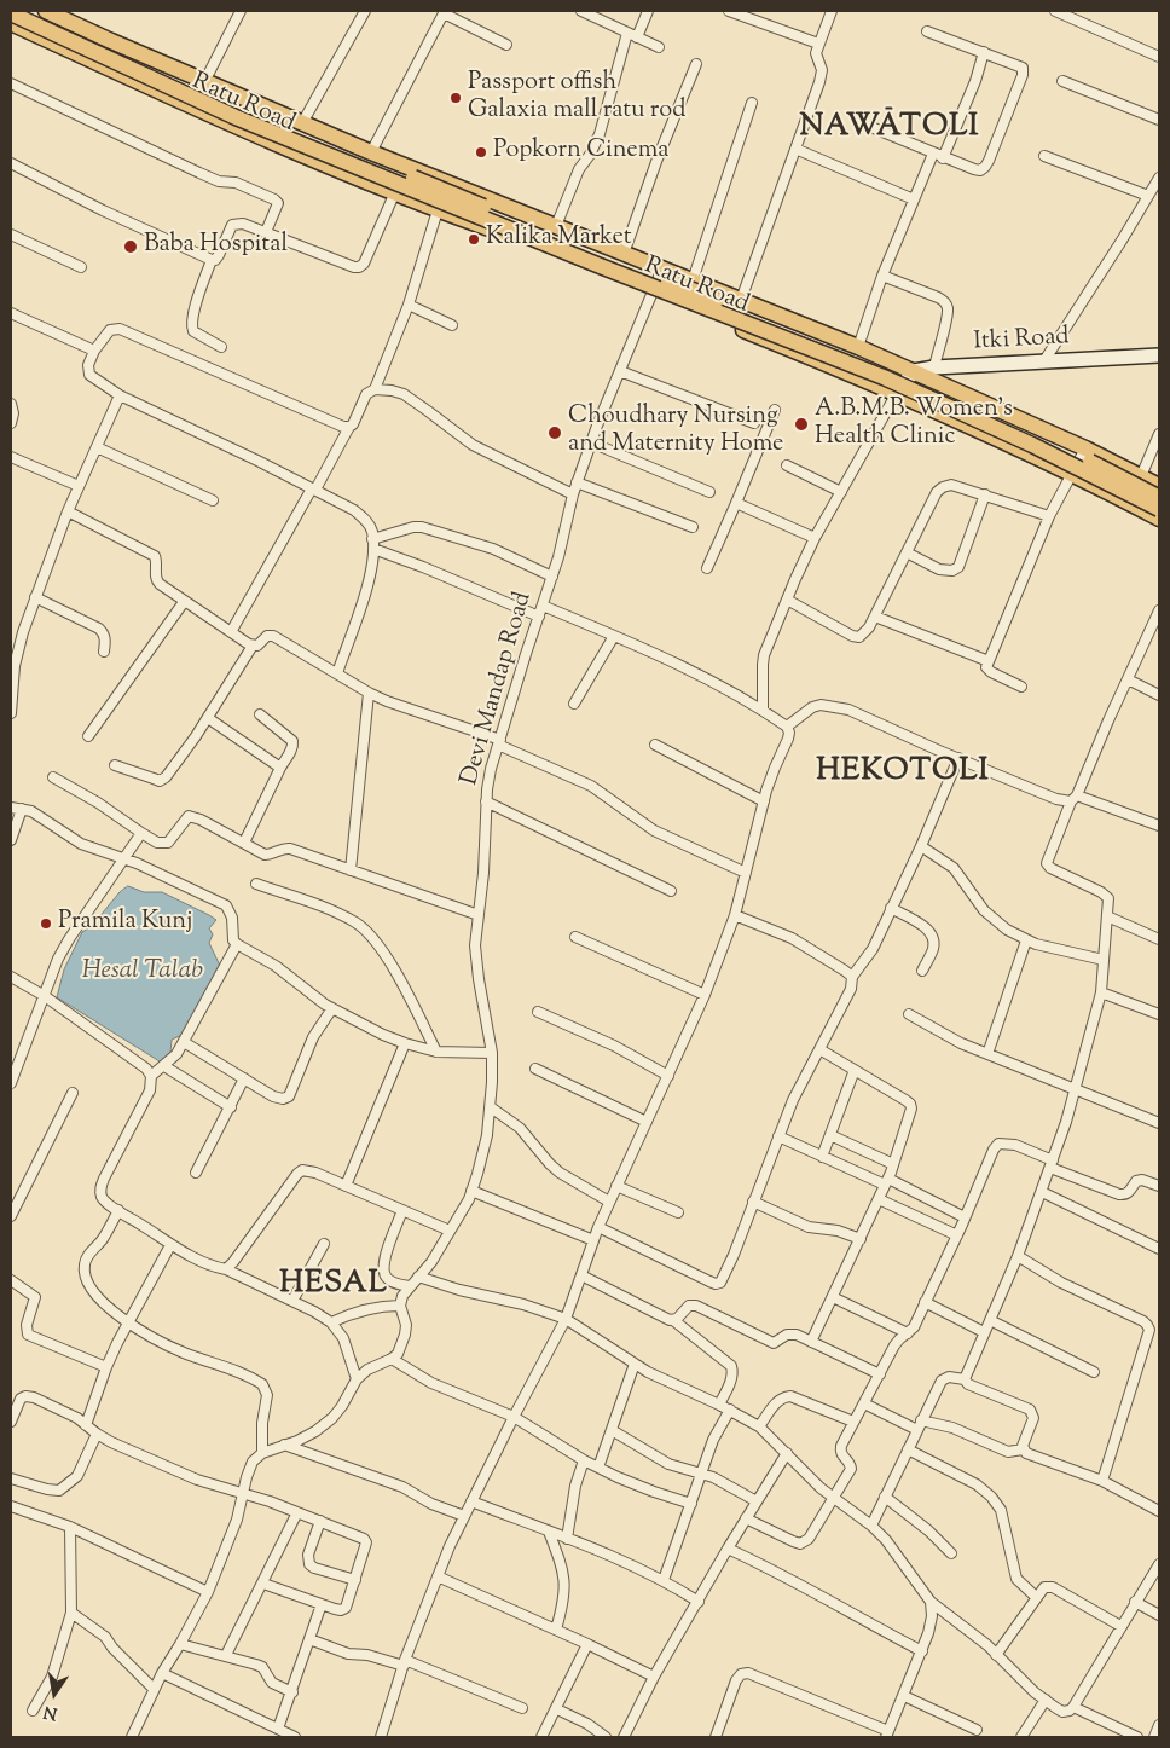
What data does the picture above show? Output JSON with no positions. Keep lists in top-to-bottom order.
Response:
{
  "streets": {
    "main road": ["Ratu Road"],
    "street": ["Itki Road", "Devi Mandap Road"]
  },
  "crossings": [
    ["Ratu Road", "Itki Road"],
    ["Ratu Road", "Devi Mandap Road"]
  ],
  "districts": ["NAWĀTOLI", "HEKOTOLI", "HESAL"],
  "water": ["Hesal Talab"],
  "places": [
    "Passport offish Galaxia mall ratu rod",
    "Popkorn Cinema",
    "Kalika Market",
    "Baba Hospital",
    "A.B.M.B. Women's Health Clinic",
    "Choudhary Nursing and Maternity Home",
    "Pramila Kunj"
  ],
  "north": "bottom"
}
